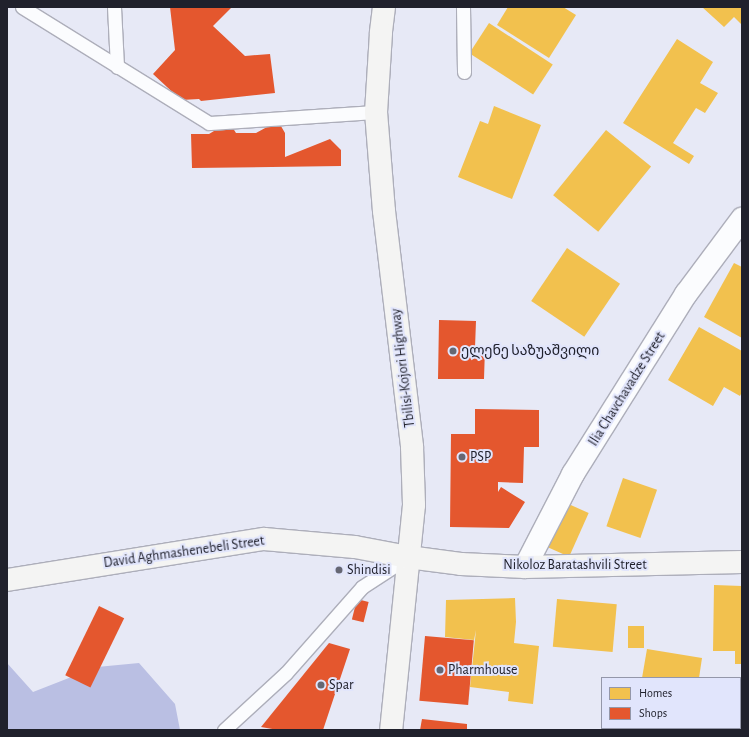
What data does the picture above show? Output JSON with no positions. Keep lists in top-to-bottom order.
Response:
{
  "streets": {
    "main road": ["Tbilisi-Kojori Highway", "David Aghmashenebeli Street", "Nikoloz Baratashvili Street"],
    "street": ["Ilia Chavchavadze Street"]
  },
  "crossings": [
    ["Tbilisi-Kojori Highway", "David Aghmashenebeli Street"],
    ["Tbilisi-Kojori Highway", "Nikoloz Baratashvili Street"],
    ["Ilia Chavchavadze Street", "Nikoloz Baratashvili Street"],
    ["David Aghmashenebeli Street", "Nikoloz Baratashvili Street"]
  ],
  "places": [
    "ელენე საზუაშვილი",
    "PSP",
    "Shindisi",
    "Pharmhouse",
    "Spar"
  ],
  "legend": ["Homes", "Shops"]
}
